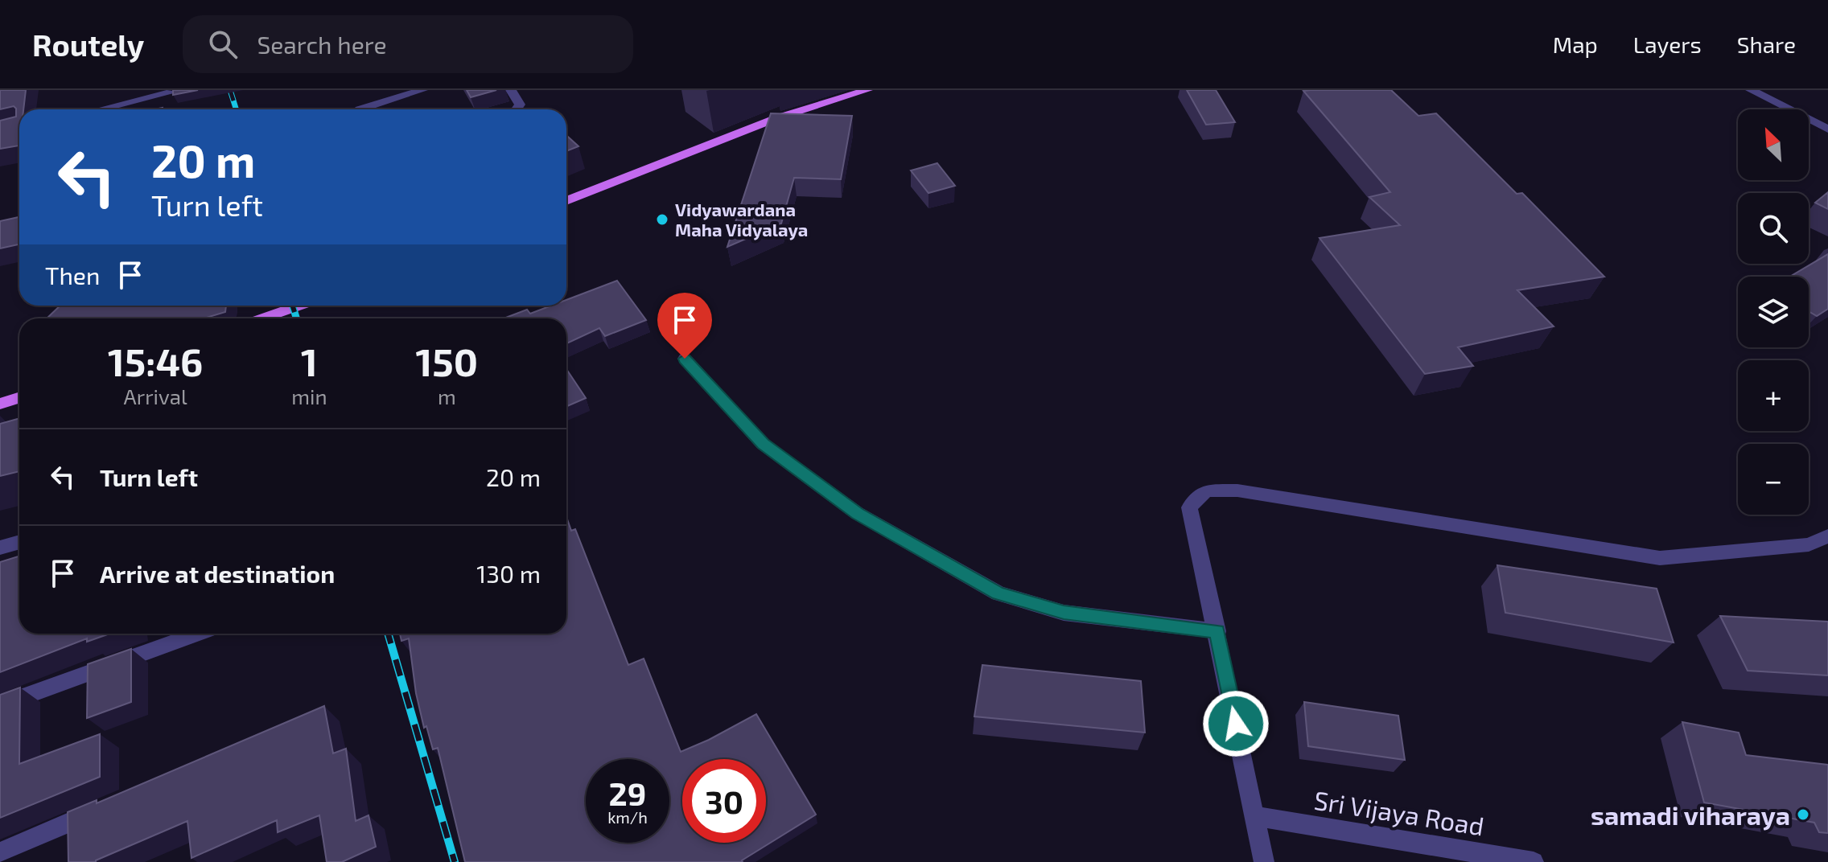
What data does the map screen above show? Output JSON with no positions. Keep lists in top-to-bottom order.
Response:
{
  "streets": {
    "street": ["Sri Vijaya Road"]
  },
  "places": ["Vidyawardana Maha Vidyalaya", "samadi viharaya"],
  "north": "top left",
  "page": {
    "header": "Routely",
    "search": "Search here",
    "nav": ["Map", "Layers", "Share"],
    "map_buttons": ["+", "−"],
    "turn": ["20 m", "Turn left"],
    "then": "Then",
    "eta": [
      "15:46",
      "Arrival",
      "1",
      "min",
      "150",
      "m"
    ],
    "list": [
      {
        "name": "Turn left",
        "value": "20 m"
      },
      {
        "name": "Arrive at destination",
        "value": "130 m"
      }
    ],
    "speed": "29 km/h",
    "limit": "30"
  }
}
